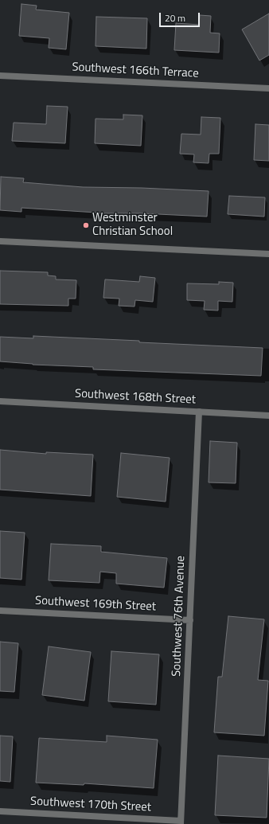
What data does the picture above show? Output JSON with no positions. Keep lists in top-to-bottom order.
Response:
{
  "streets": {
    "street": [
      "Southwest 166th Terrace",
      "Southwest 168th Street",
      "Southwest 169th Street",
      "Southwest 76th Avenue",
      "Southwest 170th Street"
    ]
  },
  "crossings": [
    ["Southwest 168th Street", "Southwest 76th Avenue"],
    ["Southwest 169th Street", "Southwest 76th Avenue"],
    ["Southwest 76th Avenue", "Southwest 170th Street"]
  ],
  "places": ["Westminster Christian School"],
  "scale_bar": "20 m"
}
